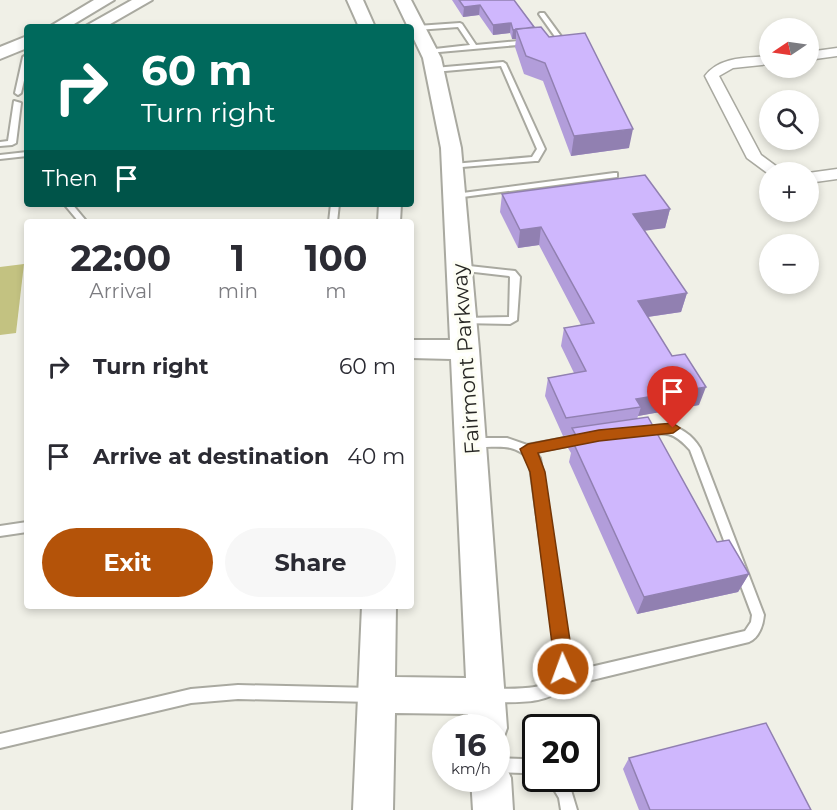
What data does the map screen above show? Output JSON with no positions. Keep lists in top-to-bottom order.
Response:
{
  "streets": {
    "main road": ["Fairmont Parkway"]
  },
  "north": "left",
  "page": {
    "map_buttons": ["+", "−"],
    "turn": ["60 m", "Turn right"],
    "then": "Then",
    "eta": [
      "22:00",
      "Arrival",
      "1",
      "min",
      "100",
      "m"
    ],
    "list": [
      {
        "name": "Turn right",
        "value": "60 m"
      },
      {
        "name": "Arrive at destination",
        "value": "40 m"
      }
    ],
    "buttons": ["Exit", "Share"],
    "speed": "16 km/h",
    "limit": "20"
  }
}
